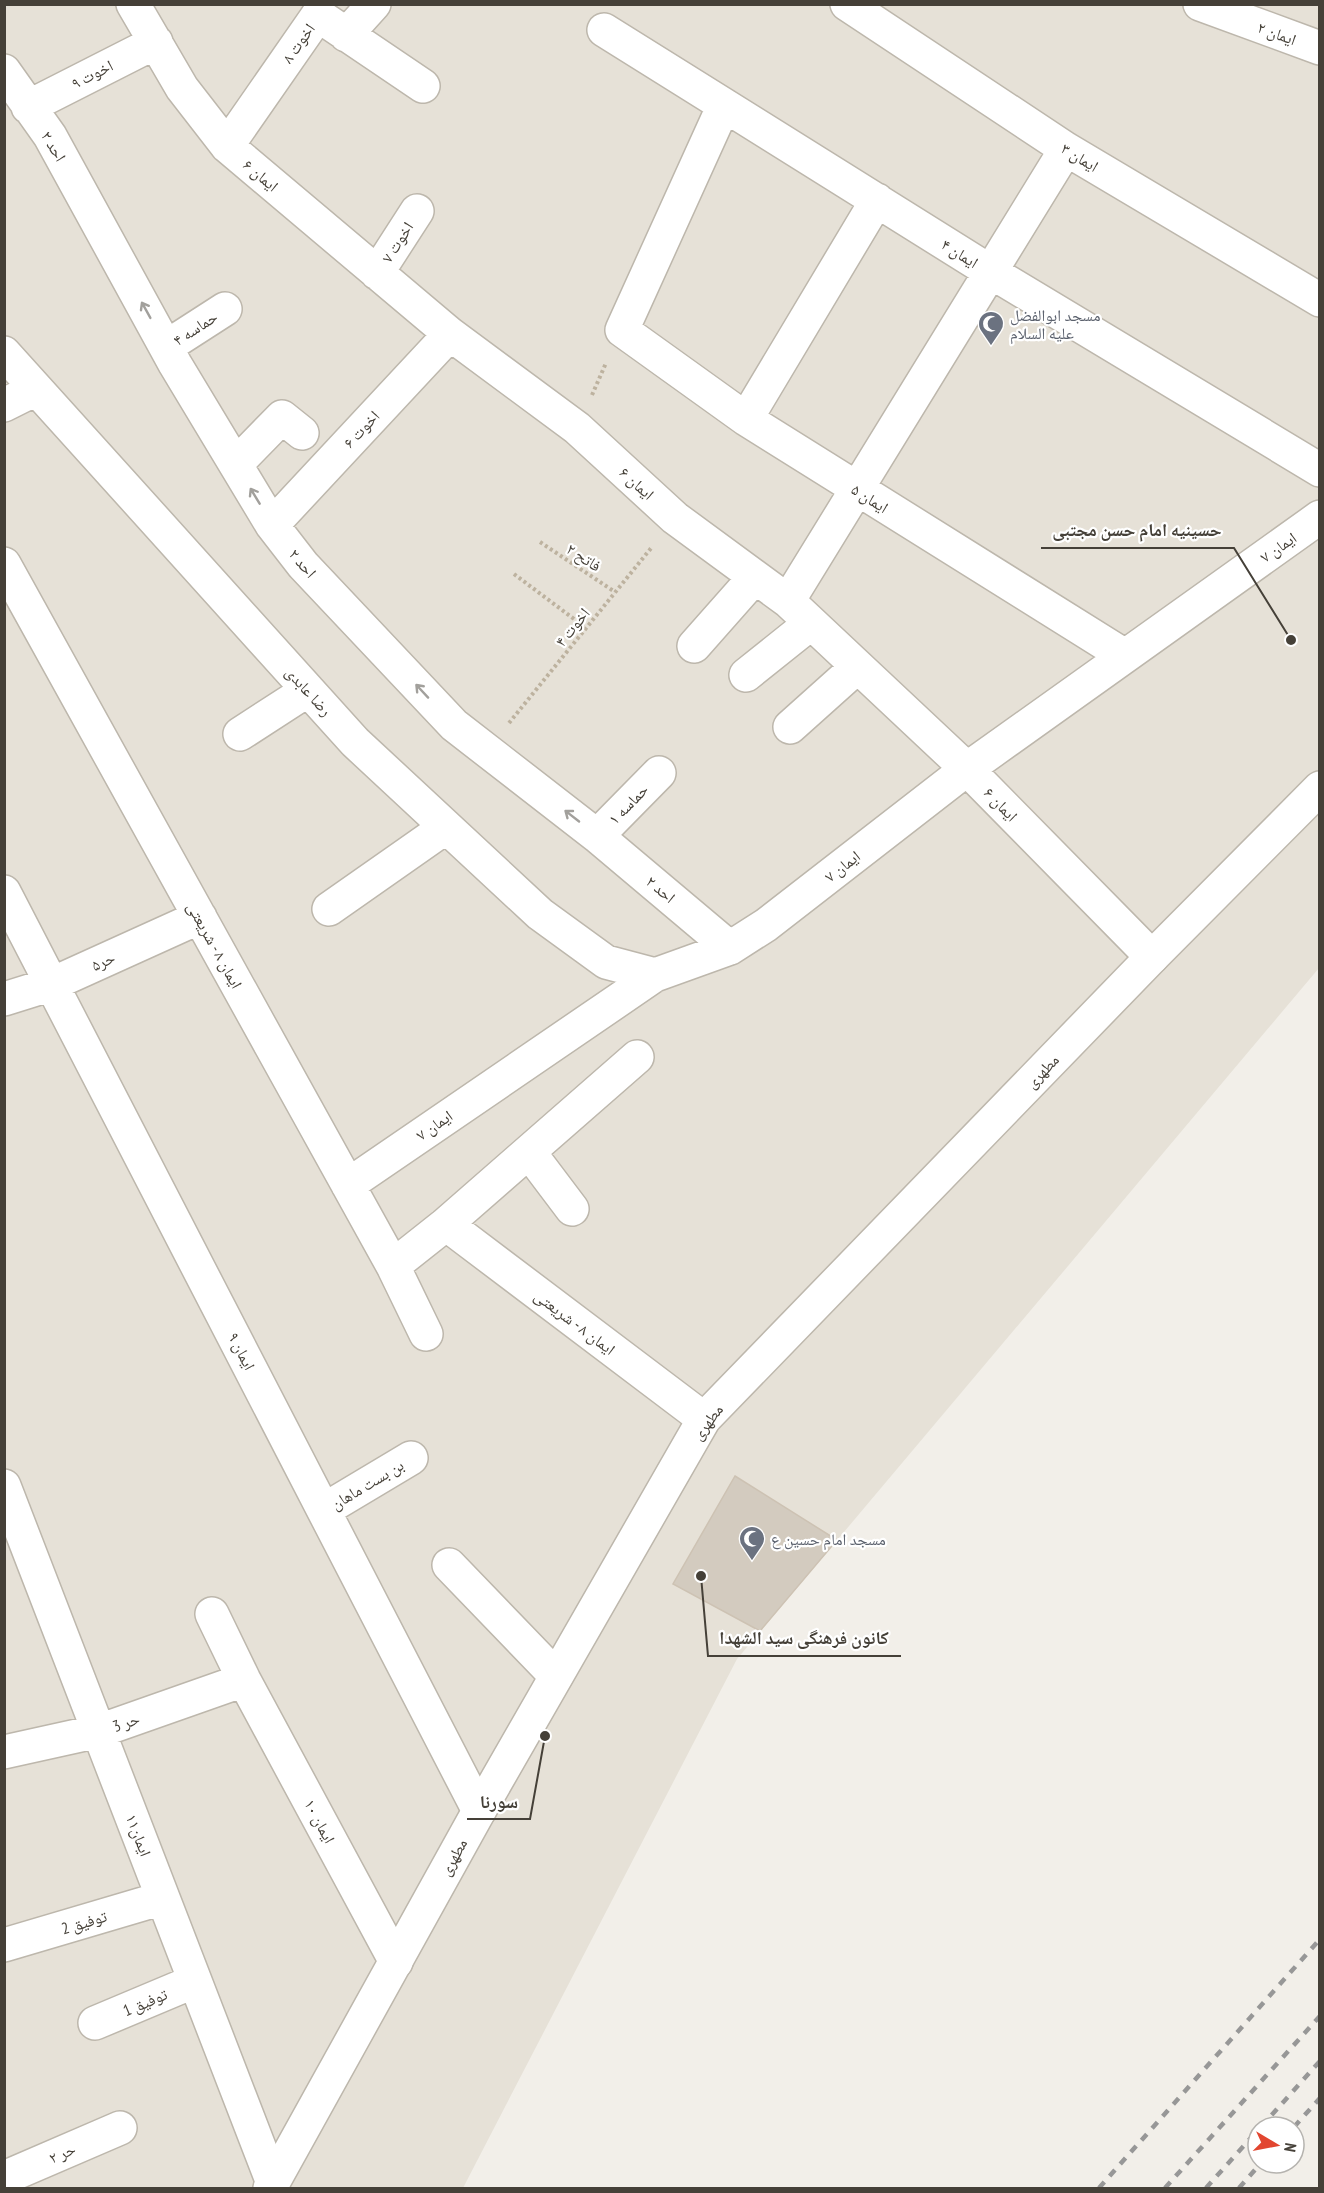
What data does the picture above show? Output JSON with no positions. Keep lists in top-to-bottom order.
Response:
{
  "streets": {
    "street": [
      "ایمان ۲",
      "اخوت ۸",
      "اخوت ۹",
      "احد ۲",
      "ایمان ۳",
      "ایمان ۶",
      "اخوت ۷",
      "ایمان ۴",
      "حماسه ۴",
      "اخوت ۶",
      "ایمان ۵",
      "ایمان ۷",
      "رضا عابدی",
      "حماسه ۱",
      "ایمان ۸ - شریعتی",
      "حر۵",
      "مطهری",
      "ایمان ۹",
      "بن بست ماهان",
      "حر 3",
      "ایمان ۱۰",
      "ایمان۱۱",
      "توفیق 2",
      "توفیق 1",
      "حر ۲"
    ],
    "path": ["فاتح ۲", "اخوت ۴"]
  },
  "crossings": [
    ["اخوت ۸", "ایمان ۶"],
    ["اخوت ۹", "احد ۲"],
    ["اخوت ۹", "ایمان ۶"],
    ["احد ۲", "حماسه ۴"],
    ["احد ۲", "اخوت ۶"],
    ["احد ۲", "ایمان ۷"],
    ["احد ۲", "اخوت ۴"],
    ["احد ۲", "حماسه ۱"],
    ["ایمان ۶", "اخوت ۷"],
    ["ایمان ۶", "اخوت ۶"],
    ["ایمان ۶", "ایمان ۷"],
    ["ایمان ۶", "اخوت ۴"],
    ["ایمان ۶", "مطهری"],
    ["ایمان ۵", "ایمان ۷"],
    ["ایمان ۷", "رضا عابدی"],
    ["ایمان ۷", "ایمان ۸ - شریعتی"],
    ["فاتح ۲", "اخوت ۴"],
    ["ایمان ۸ - شریعتی", "حر۵"],
    ["ایمان ۸ - شریعتی", "مطهری"],
    ["حر۵", "ایمان ۹"],
    ["مطهری", "ایمان ۹"],
    ["مطهری", "ایمان ۱۰"],
    ["مطهری", "ایمان۱۱"],
    ["ایمان ۹", "بن بست ماهان"],
    ["حر 3", "ایمان ۱۰"],
    ["حر 3", "ایمان۱۱"],
    ["ایمان۱۱", "توفیق 2"],
    ["ایمان۱۱", "توفیق 1"]
  ],
  "one_way": ["احد ۲"],
  "places": {
    "mosque": ["مسجد ابوالفضل علیه السلام", "مسجد امام حسین ع"],
    "other": ["حسینیه امام حسن مجتبی", "کانون فرهنگی سید الشهدا", "سورنا"]
  },
  "north": "right"
}
